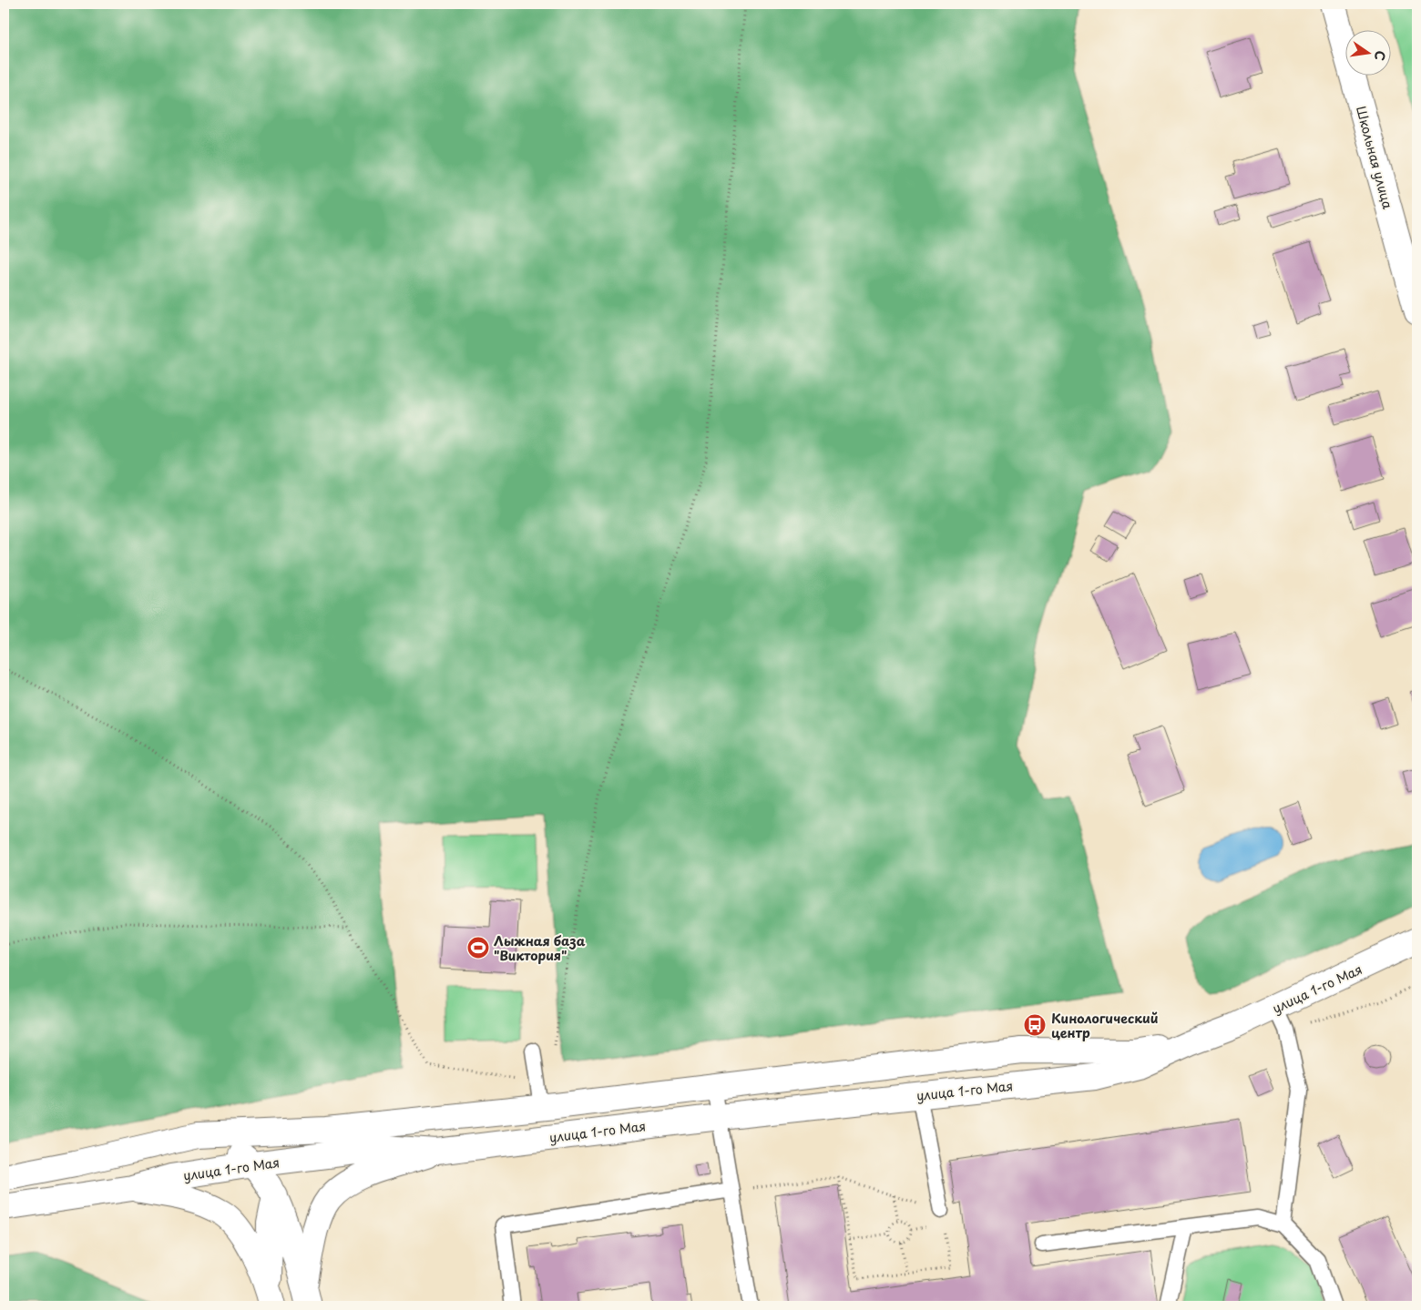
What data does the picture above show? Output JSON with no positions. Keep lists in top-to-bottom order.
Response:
{
  "streets": {
    "main road": ["Школьная улица", "улица 1-го Мая"]
  },
  "places": {
    "sports": ["Лыжная база \"Виктория\""],
    "bus stop": ["Кинологический центр"]
  },
  "north": "right"
}
